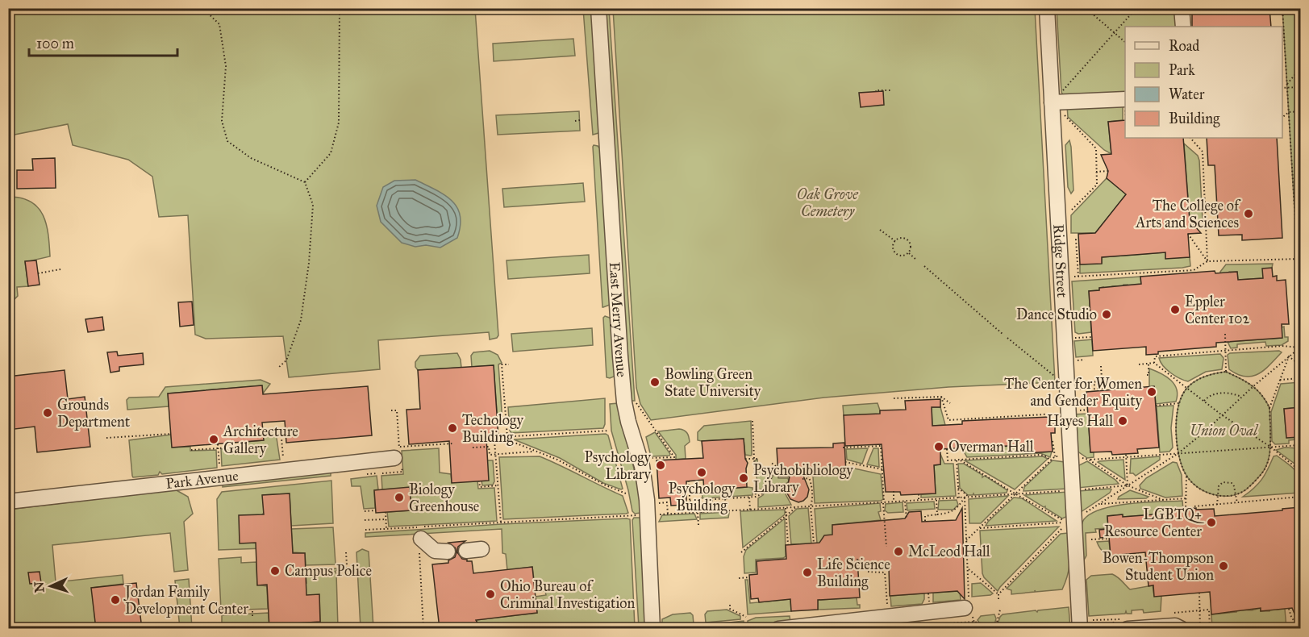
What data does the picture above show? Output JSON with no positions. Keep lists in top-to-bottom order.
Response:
{
  "streets": {
    "street": ["Ridge Street", "East Merry Avenue", "Park Avenue"]
  },
  "parks": ["Oak Grove Cemetery", "Union Oval"],
  "places": [
    "The College of Arts and Sciences",
    "Eppler Center 102",
    "Dance Studio",
    "Bowling Green State University",
    "The Center for Women and Gender Equity",
    "Grounds Department",
    "Hayes Hall",
    "Techology Building",
    "Architecture Gallery",
    "Overman Hall",
    "Psychology Library",
    "Psychology Building",
    "Psychobibliology Library",
    "Biology Greenhouse",
    "LGBTQ+ Resource Center",
    "McLeod Hall",
    "Bowen-Thompson Student Union",
    "Campus Police",
    "Life Science Building",
    "Ohio Bureau of Criminal Investigation",
    "Jordan Family Development Center"
  ],
  "legend": [
    "Road",
    "Park",
    "Water",
    "Building"
  ],
  "scale_bar": "100 m",
  "north": "left"
}
